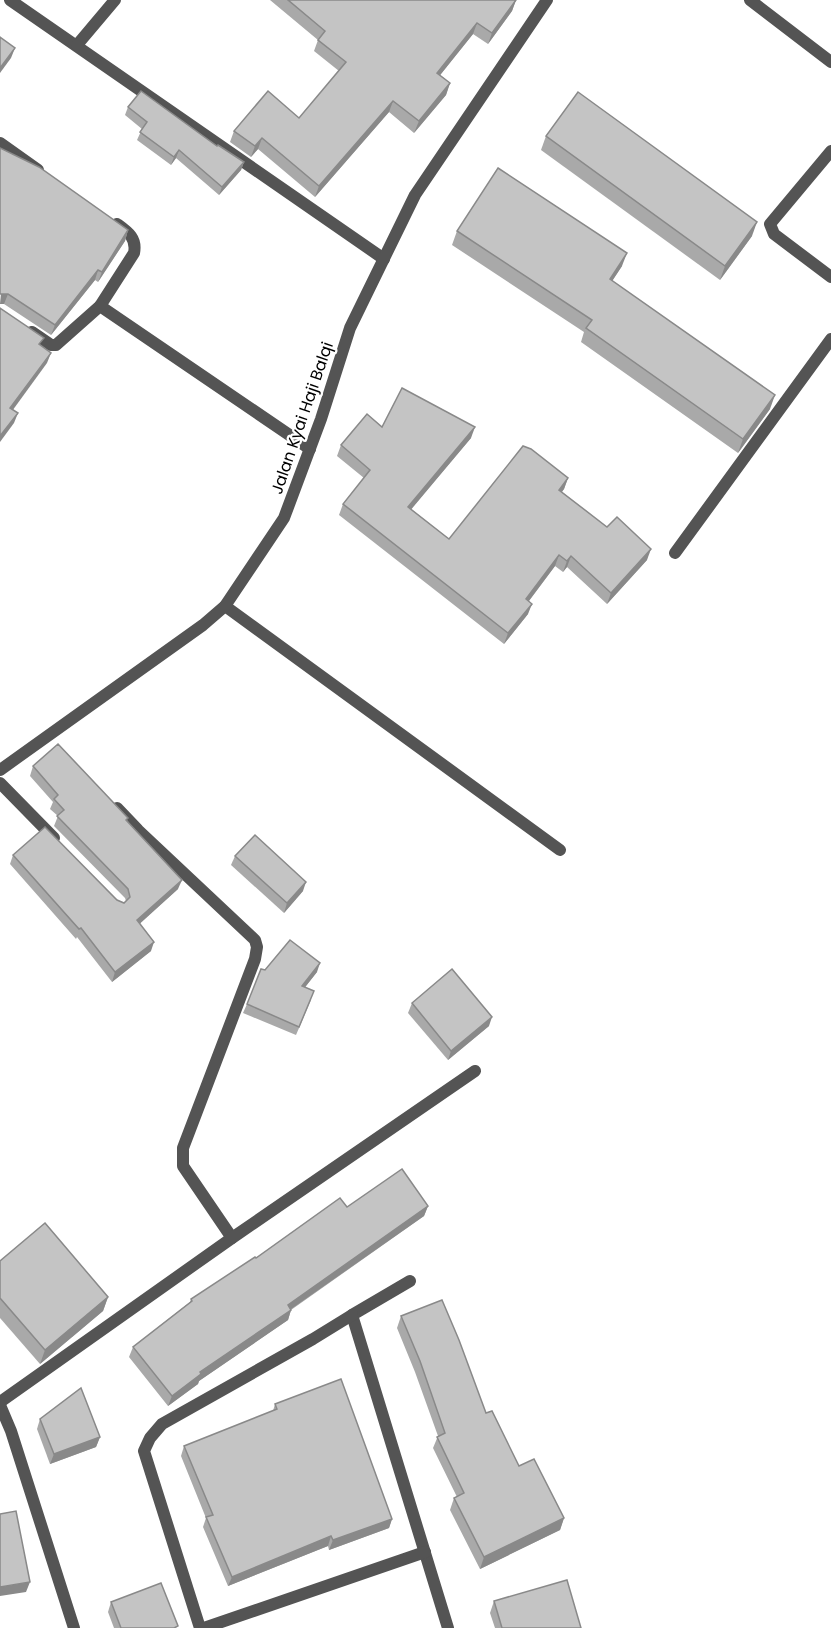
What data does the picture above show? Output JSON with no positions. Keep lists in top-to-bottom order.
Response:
{
  "streets": {
    "street": ["Jalan Kyai Haji Balqi"]
  }
}
